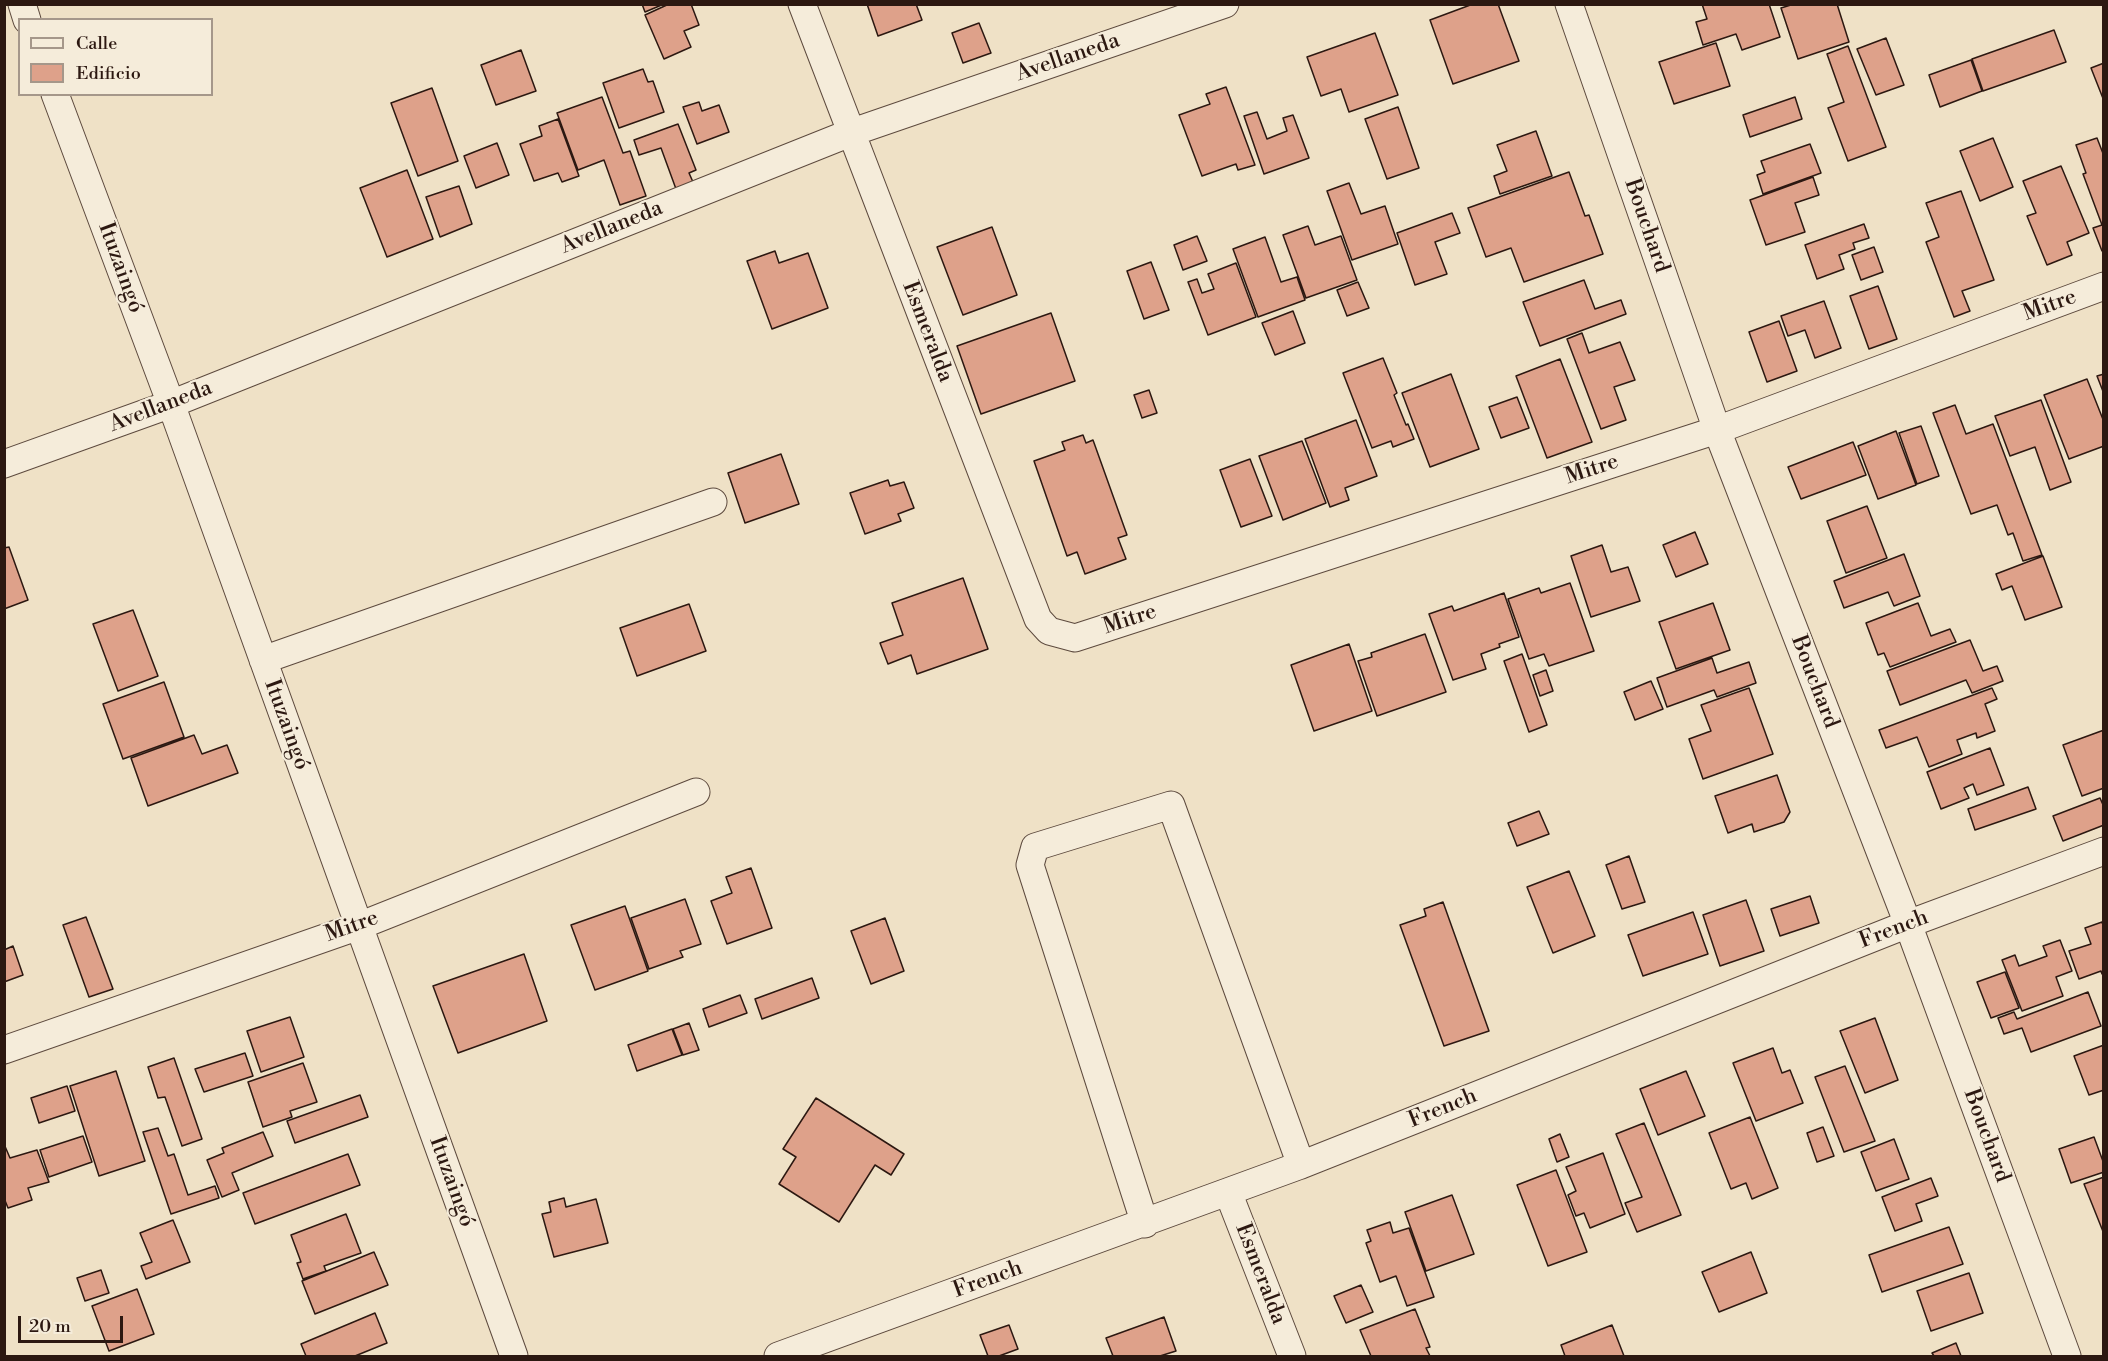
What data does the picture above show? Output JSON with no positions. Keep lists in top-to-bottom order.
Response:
{
  "streets": {
    "street": [
      "Avellaneda",
      "Bouchard",
      "Ituzaingó",
      "Mitre",
      "Esmeralda",
      "French"
    ]
  },
  "crossings": [
    ["Avellaneda", "Ituzaingó"],
    ["Avellaneda", "Esmeralda"],
    ["Bouchard", "Mitre"],
    ["Bouchard", "French"],
    ["Ituzaingó", "Mitre"],
    ["Mitre", "Esmeralda"],
    ["Esmeralda", "French"]
  ],
  "legend": ["Calle", "Edificio"],
  "scale_bar": "20 m"
}
